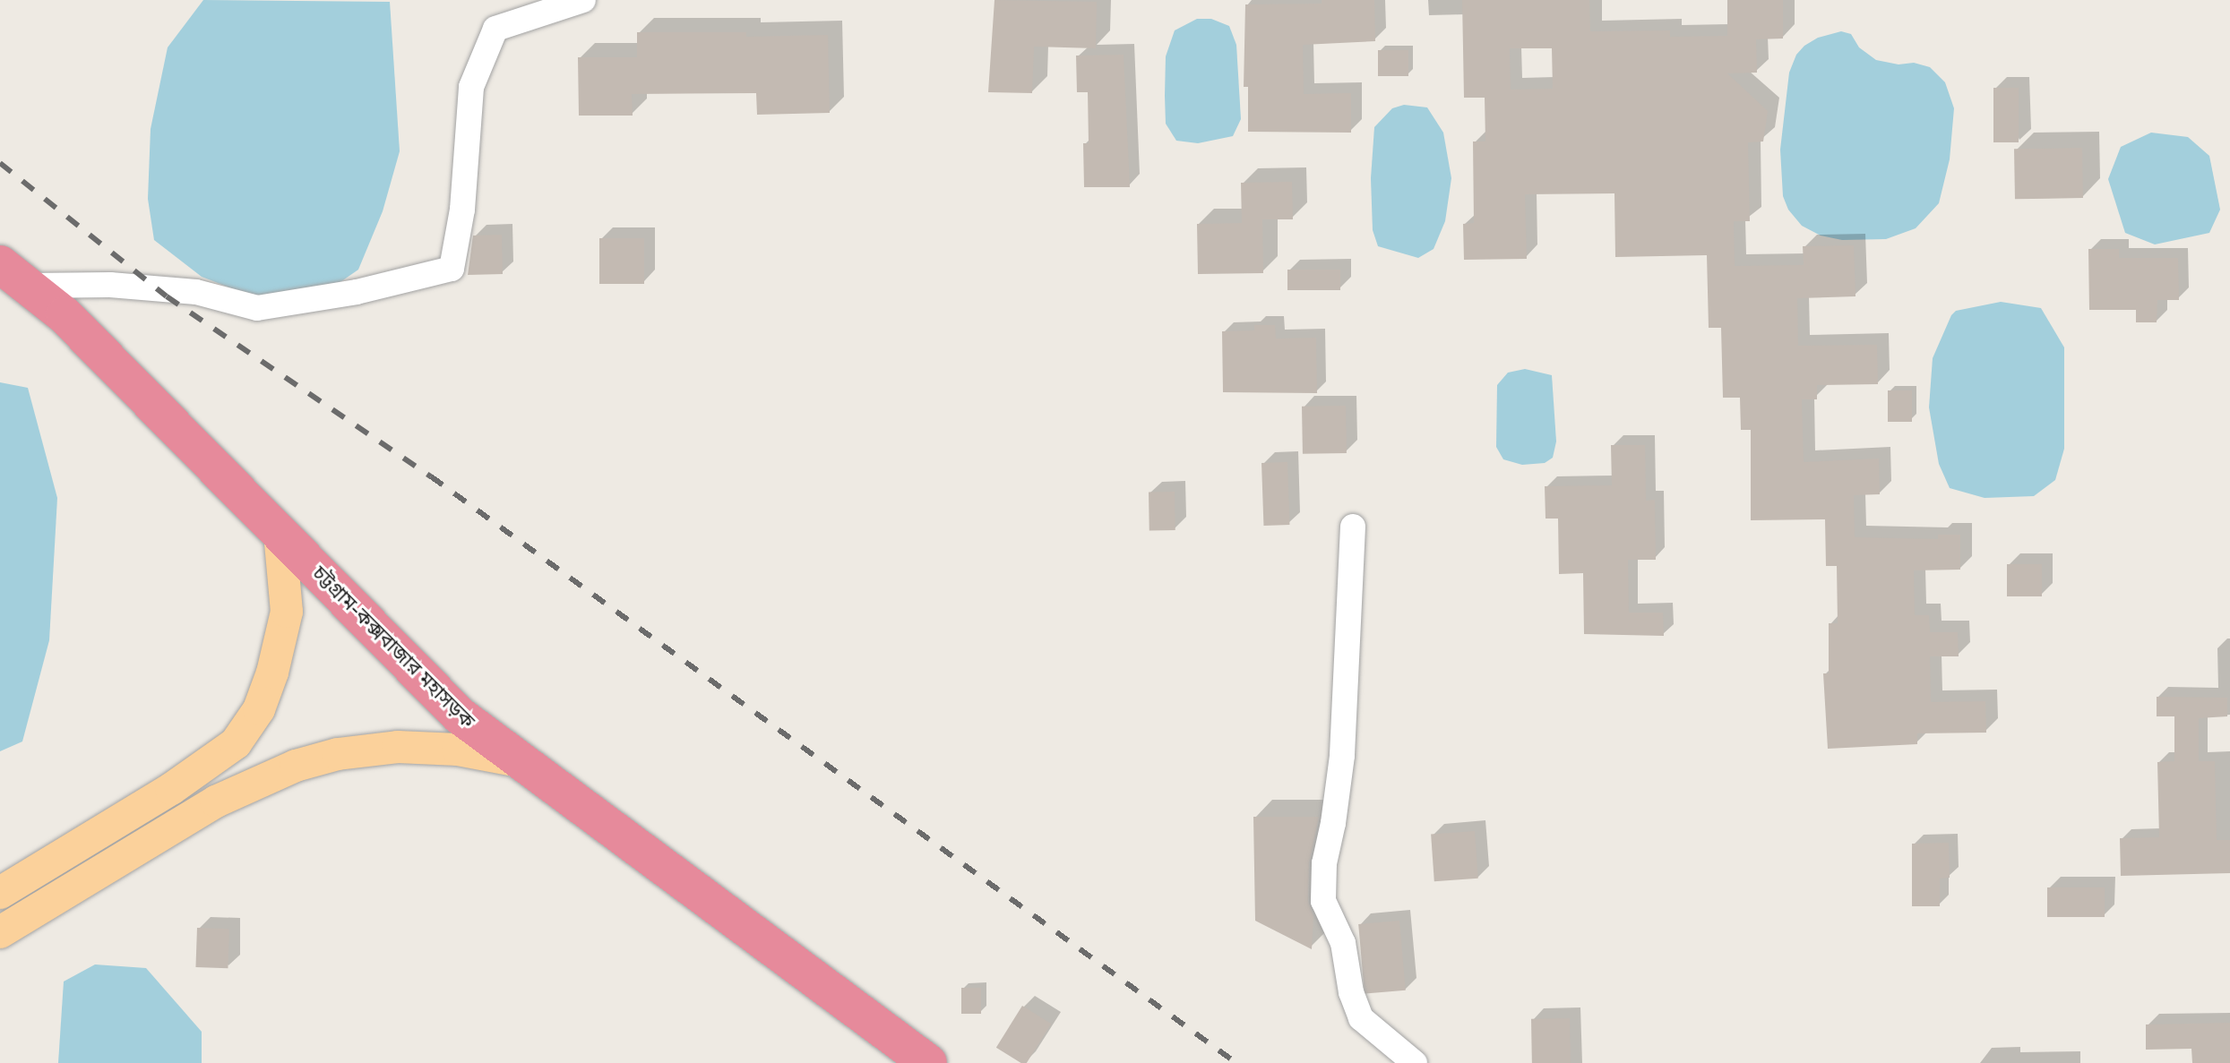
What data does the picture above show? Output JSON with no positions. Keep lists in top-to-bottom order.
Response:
{
  "streets": {
    "highway": ["চট্টগ্রাম-কক্সবাজার মহাসড়ক"]
  }
}
